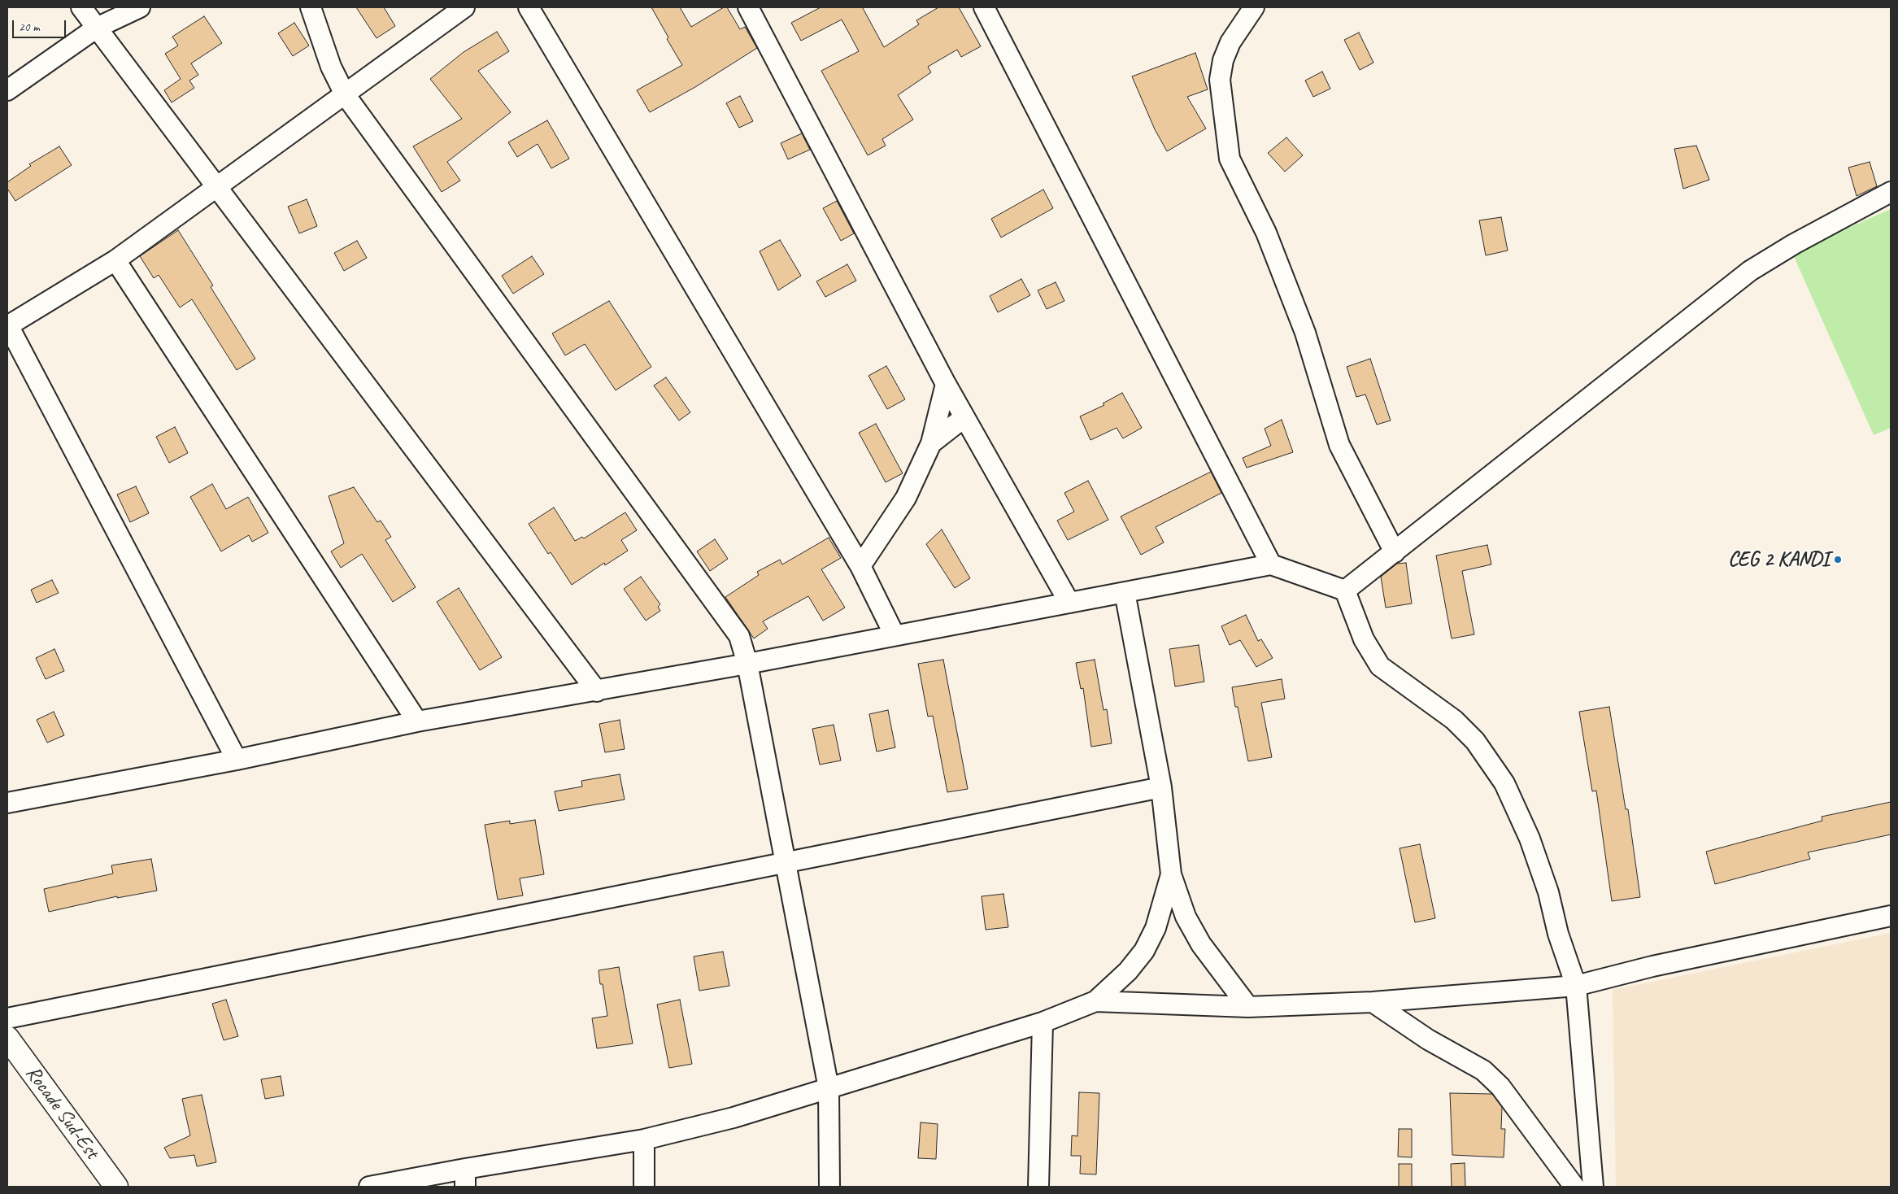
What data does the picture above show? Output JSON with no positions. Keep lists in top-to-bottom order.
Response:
{
  "streets": {
    "street": ["Rocade Sud-Est"]
  },
  "places": ["CEG 2 KANDI"],
  "scale_bar": "20 m"
}
